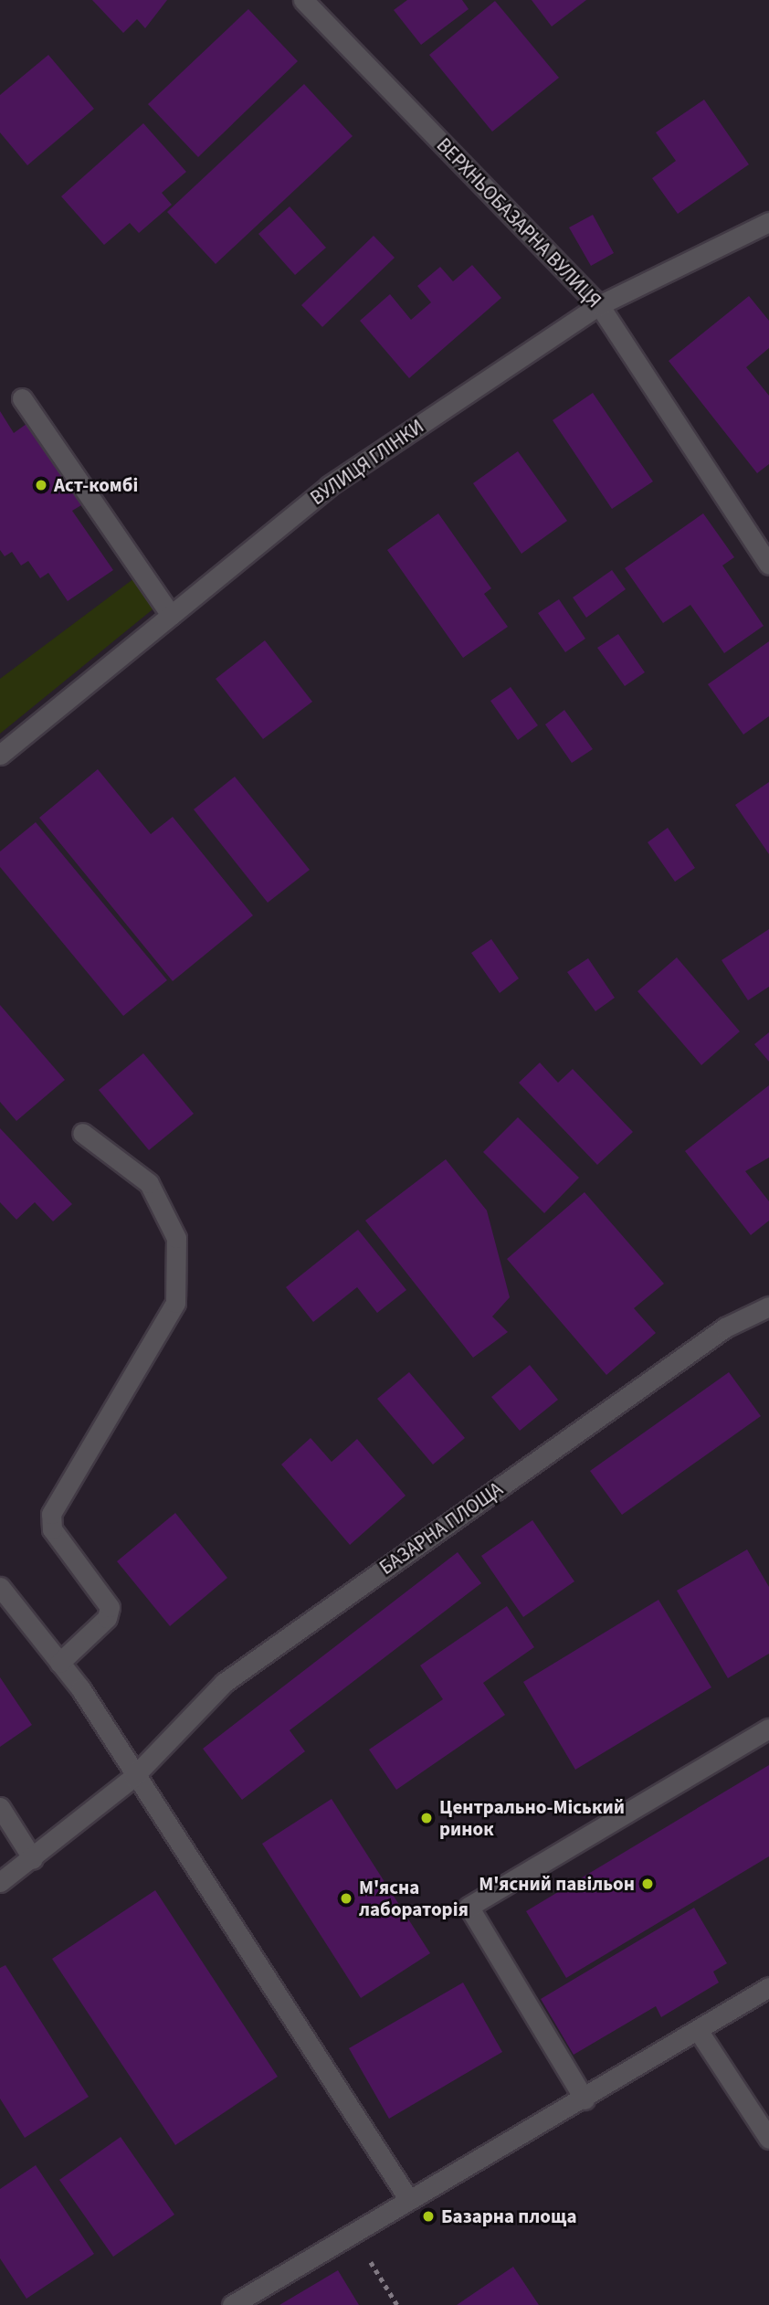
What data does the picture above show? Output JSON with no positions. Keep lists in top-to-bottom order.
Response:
{
  "streets": {
    "street": ["ВЕРХНЬОБАЗАРНА ВУЛИЦЯ", "ВУЛИЦЯ ГЛІНКИ", "БАЗАРНА ПЛОЩА"]
  },
  "crossings": [
    ["ВЕРХНЬОБАЗАРНА ВУЛИЦЯ", "ВУЛИЦЯ ГЛІНКИ"]
  ],
  "places": [
    "Аст-комбі",
    "Центрально-Міський ринок",
    "М'ясний павільон",
    "М'ясна лабораторія",
    "Базарна площа"
  ]
}
